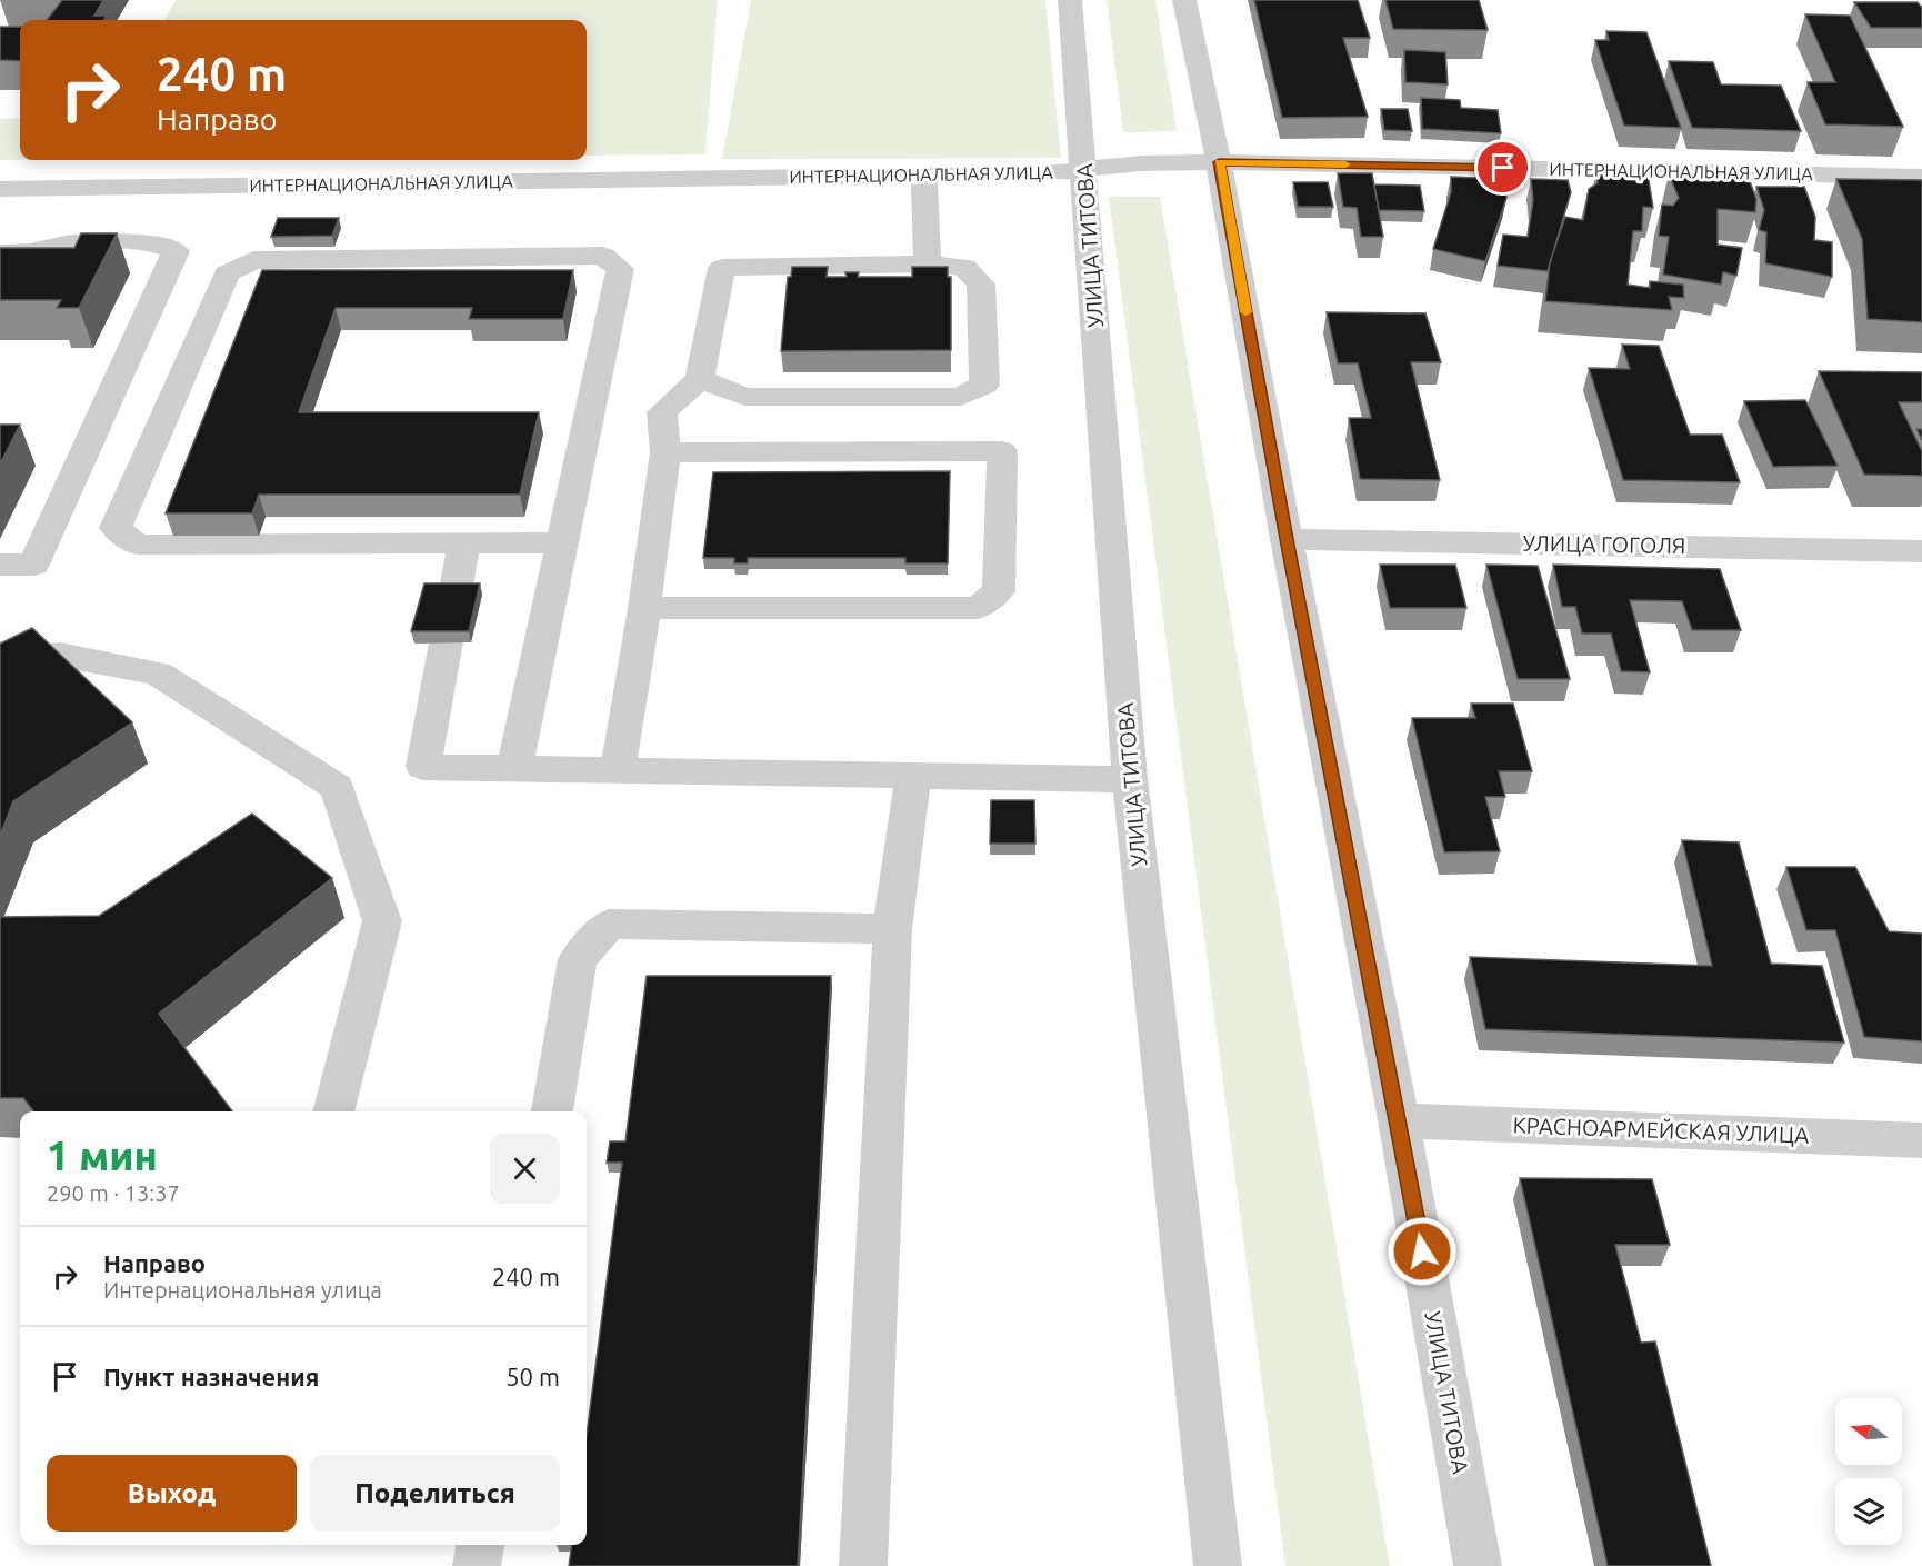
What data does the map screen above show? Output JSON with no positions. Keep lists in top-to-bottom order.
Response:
{
  "streets": {
    "street": [
      "ИНТЕРНАЦИОНАЛЬНАЯ УЛИЦА",
      "УЛИЦА ТИТОВА",
      "УЛИЦА ГОГОЛЯ",
      "КРАСНОАРМЕЙСКАЯ УЛИЦА"
    ]
  },
  "crossings": [
    ["ИНТЕРНАЦИОНАЛЬНАЯ УЛИЦА", "УЛИЦА ТИТОВА"],
    ["УЛИЦА ТИТОВА", "УЛИЦА ГОГОЛЯ"],
    ["УЛИЦА ТИТОВА", "КРАСНОАРМЕЙСКАЯ УЛИЦА"]
  ],
  "north": "left",
  "page": {
    "turn": ["240 m", "Направо"],
    "heading": ["1 мин", "290 m · 13:37"],
    "list": [
      {
        "name": "Направо",
        "note": "Интернациональная улица",
        "value": "240 m"
      },
      {
        "name": "Пункт назначения",
        "value": "50 m"
      }
    ],
    "buttons": ["Выход", "Поделиться"]
  }
}
